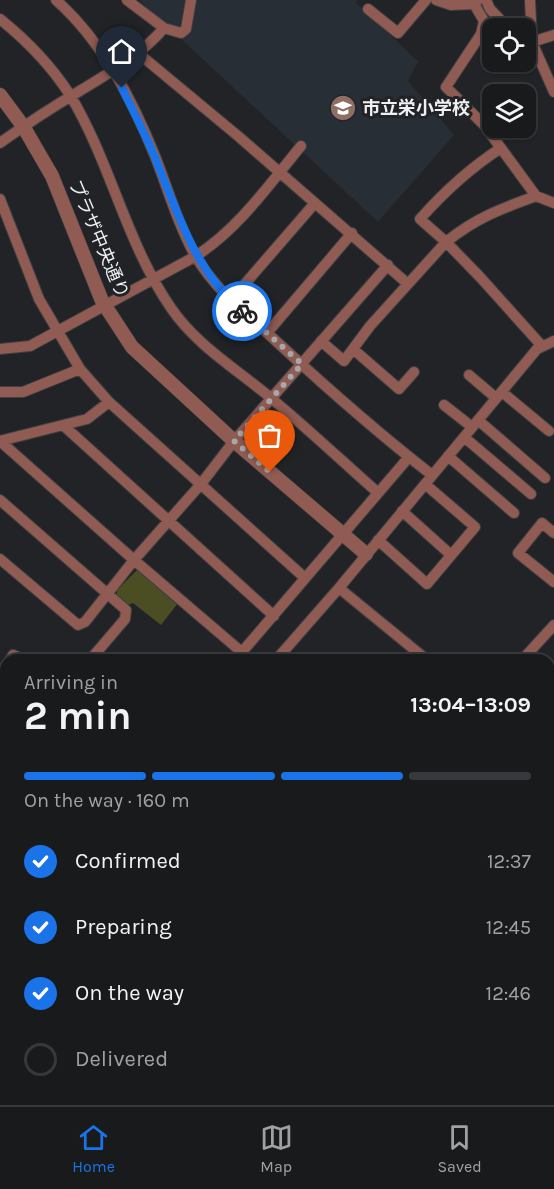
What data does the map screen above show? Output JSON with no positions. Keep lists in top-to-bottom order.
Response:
{
  "streets": {
    "street": ["プラザ中央通り"]
  },
  "places": {
    "school or university": ["市立栄小学校"]
  },
  "page": {
    "heading": ["2 min", "Arriving in", "13:04–13:09"],
    "bar": "On the way · 160 m",
    "list": [
      ["Confirmed", "12:37"],
      ["Preparing", "12:45"],
      ["On the way", "12:46"],
      "Delivered"
    ],
    "tabs": ["Home", "Map", "Saved"]
  }
}
